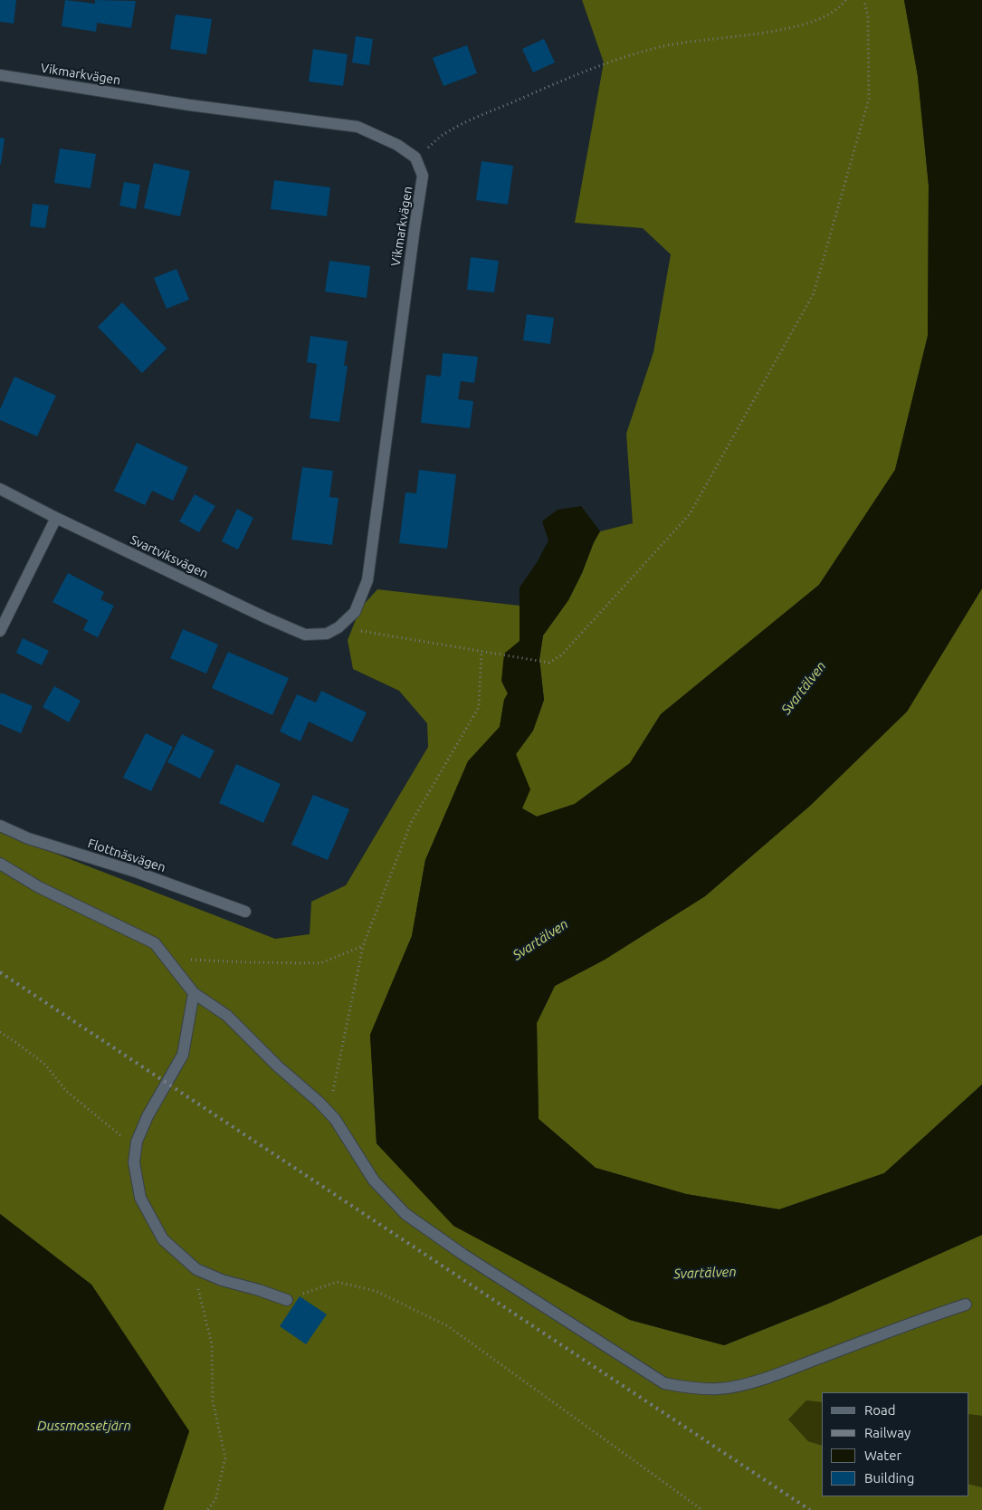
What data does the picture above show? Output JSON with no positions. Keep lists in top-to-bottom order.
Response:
{
  "streets": {
    "street": ["Vikmarkvägen", "Svartviksvägen", "Flottnäsvägen"]
  },
  "crossings": [
    ["Vikmarkvägen", "Svartviksvägen"]
  ],
  "water": ["Svartälven", "Dussmossetjärn"],
  "legend": [
    "Road",
    "Railway",
    "Water",
    "Building"
  ]
}
